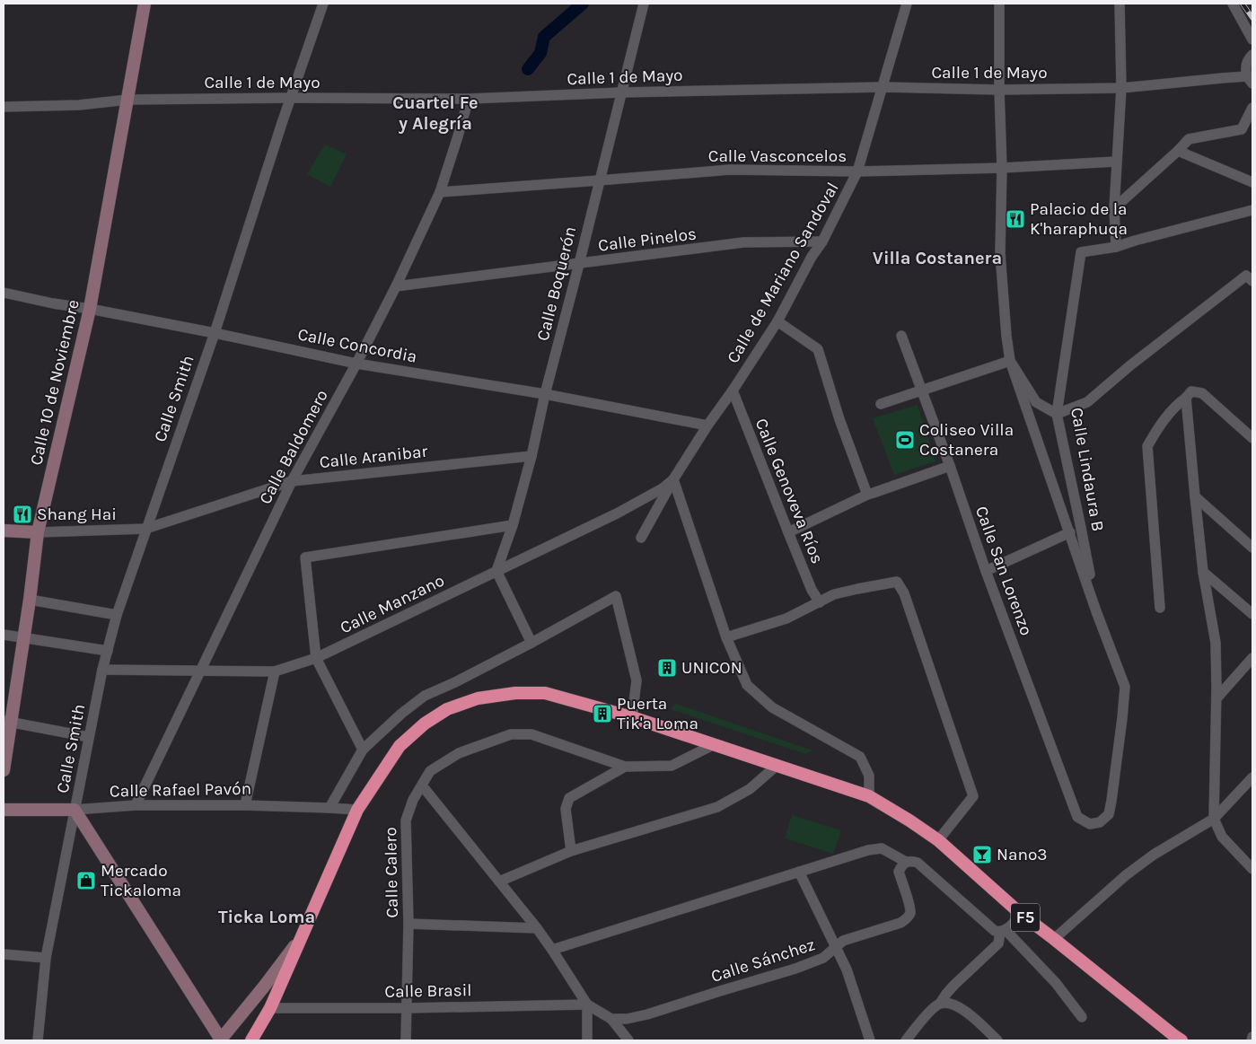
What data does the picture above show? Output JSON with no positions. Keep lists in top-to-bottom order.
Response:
{
  "streets": {
    "highway": ["F5"],
    "main road": ["Calle 10 de Noviembre", "Calle Rafael Pavón"],
    "street": [
      "Calle 1 de Mayo",
      "Calle Vasconcelos",
      "Calle Pinelos",
      "Calle de Mariano Sandoval",
      "Calle Boquerón",
      "Calle Concordia",
      "Calle Smith",
      "Calle Baldomero",
      "Calle Aranibar",
      "Calle Lindaura B",
      "Calle Genoveva Ríos",
      "Calle San Lorenzo",
      "Calle Manzano",
      "Calle Calero",
      "Calle Sánchez",
      "Calle Brasil"
    ]
  },
  "crossings": [
    ["Calle 1 de Mayo", "Calle de Mariano Sandoval"],
    ["Calle 1 de Mayo", "Calle Boquerón"],
    ["Calle 1 de Mayo", "Calle 10 de Noviembre"],
    ["Calle 1 de Mayo", "Calle Smith"],
    ["Calle 1 de Mayo", "Calle Baldomero"],
    ["Calle Vasconcelos", "Calle de Mariano Sandoval"],
    ["Calle Vasconcelos", "Calle Boquerón"],
    ["Calle Vasconcelos", "Calle Baldomero"],
    ["Calle Pinelos", "Calle de Mariano Sandoval"],
    ["Calle Pinelos", "Calle Boquerón"],
    ["Calle Pinelos", "Calle Baldomero"],
    ["Calle de Mariano Sandoval", "Calle Concordia"],
    ["Calle de Mariano Sandoval", "Calle Genoveva Ríos"],
    ["Calle de Mariano Sandoval", "Calle Manzano"],
    ["Calle Boquerón", "Calle Concordia"],
    ["Calle Boquerón", "Calle Aranibar"],
    ["Calle Boquerón", "Calle Manzano"],
    ["Calle Concordia", "Calle 10 de Noviembre"],
    ["Calle Concordia", "Calle Smith"],
    ["Calle Concordia", "Calle Baldomero"],
    ["Calle 10 de Noviembre", "Calle Aranibar"],
    ["Calle Smith", "Calle Aranibar"],
    ["Calle Smith", "Calle Manzano"],
    ["Calle Smith", "Calle Rafael Pavón"],
    ["Calle Baldomero", "Calle Aranibar"],
    ["Calle Baldomero", "Calle Manzano"],
    ["Calle Baldomero", "Calle Rafael Pavón"],
    ["Calle Lindaura B", "Calle San Lorenzo"],
    ["Calle Rafael Pavón", "F5"],
    ["Calle Calero", "F5"],
    ["Calle Calero", "Calle Brasil"],
    ["F5", "Calle Brasil"]
  ],
  "districts": ["Cuartel Fe y Alegría", "Villa Costanera", "Ticka Loma"],
  "places": {
    "restaurant": ["Palacio de la K'haraphuqa", "Shang Hai"],
    "sports": ["Coliseo Villa Costanera"],
    "building": ["UNICON", "Puerta Tik'a Loma"],
    "bar": ["Nano3"],
    "shop": ["Mercado Tickaloma"]
  }
}
